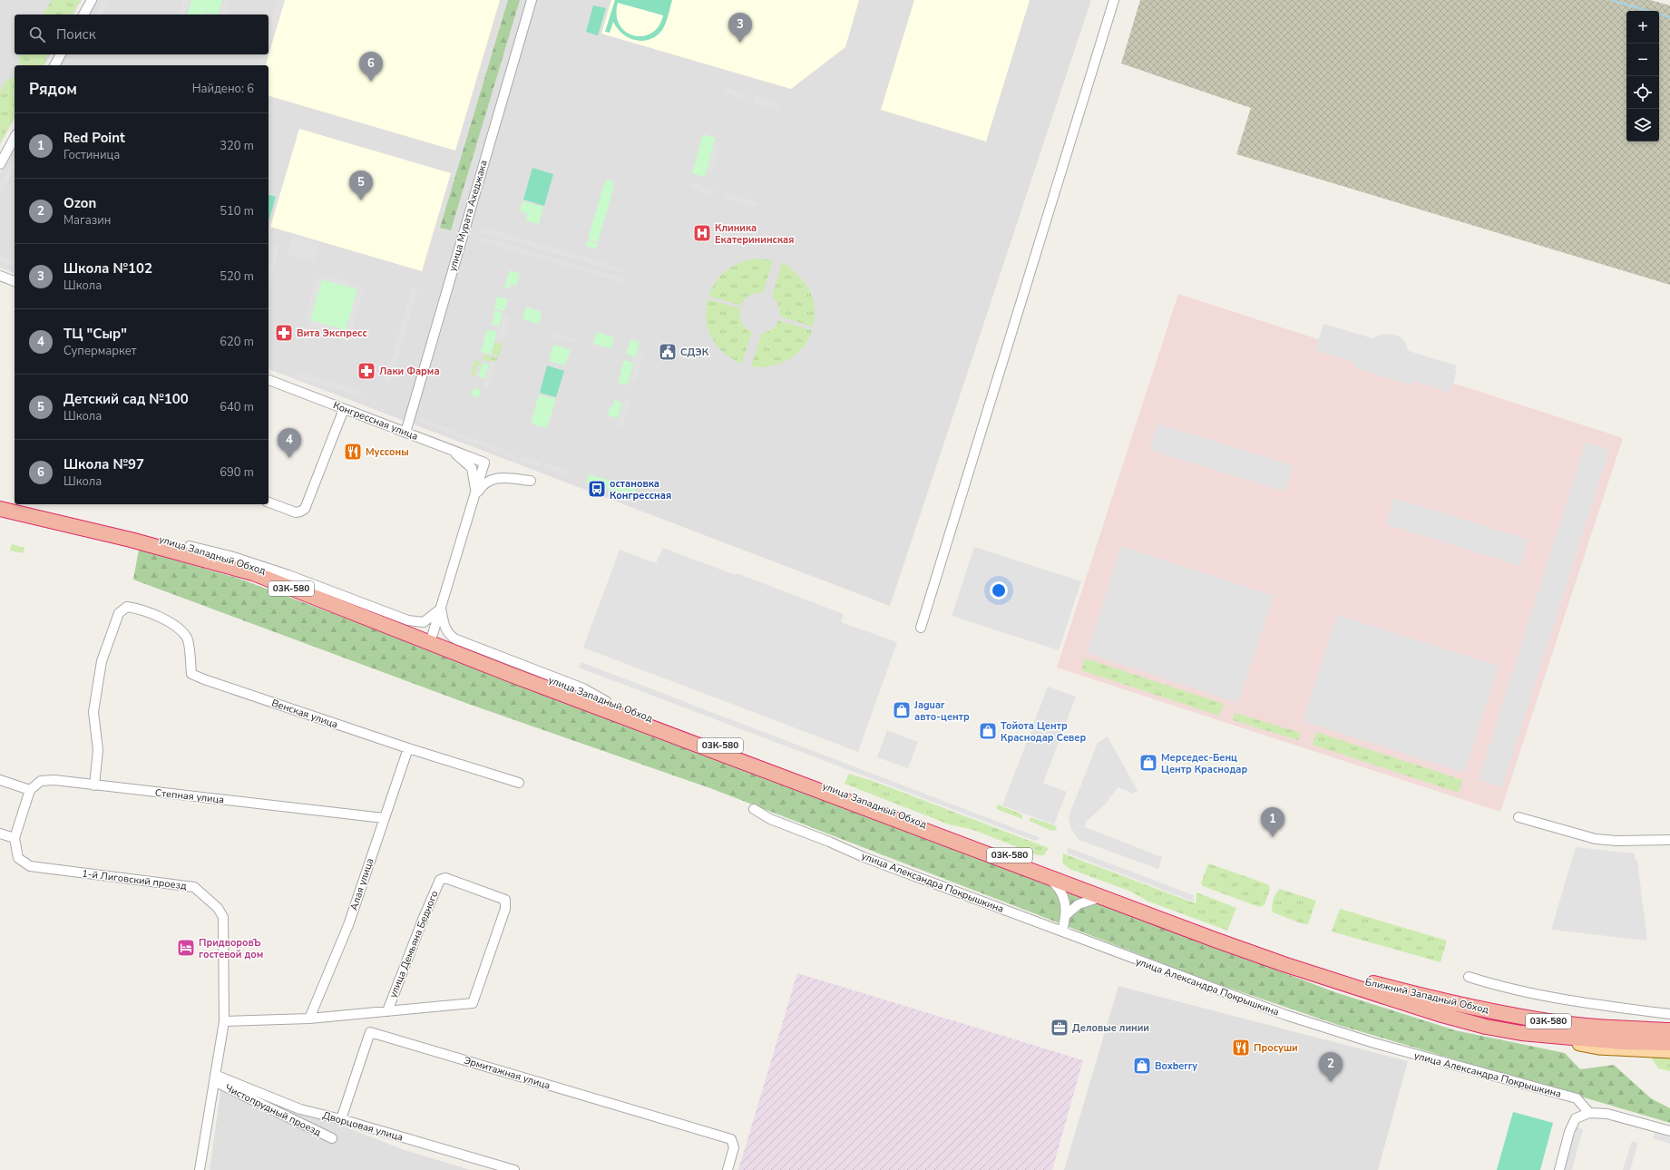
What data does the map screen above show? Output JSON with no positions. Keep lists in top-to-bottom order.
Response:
{
  "streets": {
    "highway": ["улица Западный Обход", "03К-580", "Ближний Западный Обход"],
    "street": [
      "улица Мурата Ахеджака",
      "Конгрессная улица",
      "Венская улица",
      "Степная улица",
      "1-й Лиговский проезд",
      "улица Александра Покрышкина",
      "Алая улица",
      "улица Демьяна Бедного",
      "Эрмитажная улица",
      "Чистопрудный проезд",
      "Дворцовая улица"
    ]
  },
  "crossings": [
    ["улица Мурата Ахеджака", "Конгрессная улица"],
    ["улица Западный Обход", "Ближний Западный Обход"],
    ["03К-580", "Ближний Западный Обход"],
    ["Венская улица", "Степная улица"],
    ["Венская улица", "Алая улица"],
    ["Степная улица", "Алая улица"],
    ["1-й Лиговский проезд", "улица Демьяна Бедного"],
    ["1-й Лиговский проезд", "Чистопрудный проезд"],
    ["1-й Лиговский проезд", "Дворцовая улица"],
    ["Алая улица", "улица Демьяна Бедного"],
    ["Эрмитажная улица", "Дворцовая улица"],
    ["Чистопрудный проезд", "Дворцовая улица"]
  ],
  "places": {
    "hospital": ["Клиника Екатерининская"],
    "pharmacy": ["Вита Экспресс", "Лаки Фарма"],
    "public building": ["СДЭК"],
    "restaurant": ["Муссоны", "Просуши"],
    "bus stop": ["остановка Конгрессная"],
    "shop": [
      "Jaguar авто-центр",
      "Тойота Центр Краснодар Север",
      "Мерседес-Бенц Центр Краснодар",
      "Boxberry"
    ],
    "hotel": ["ПридворовЪ гостевой дом"],
    "office": ["Деловые линии"]
  },
  "page": {
    "map_buttons": ["+", "−"],
    "pins": [
      "3",
      "6",
      "5",
      "4",
      "1",
      "2"
    ],
    "search": "Поиск",
    "heading": ["Рядом", "Найдено: 6"],
    "list": [
      {
        "mark": "1",
        "name": "Red Point",
        "note": "Гостиница",
        "value": "320 m"
      },
      {
        "mark": "2",
        "name": "Ozon",
        "note": "Магазин",
        "value": "510 m"
      },
      {
        "mark": "3",
        "name": "Школа №102",
        "note": "Школа",
        "value": "520 m"
      },
      {
        "mark": "4",
        "name": "ТЦ \"Сыр\"",
        "note": "Супермаркет",
        "value": "620 m"
      },
      {
        "mark": "5",
        "name": "Детский сад №100",
        "note": "Школа",
        "value": "640 m"
      },
      {
        "mark": "6",
        "name": "Школа №97",
        "note": "Школа",
        "value": "690 m"
      }
    ]
  }
}
